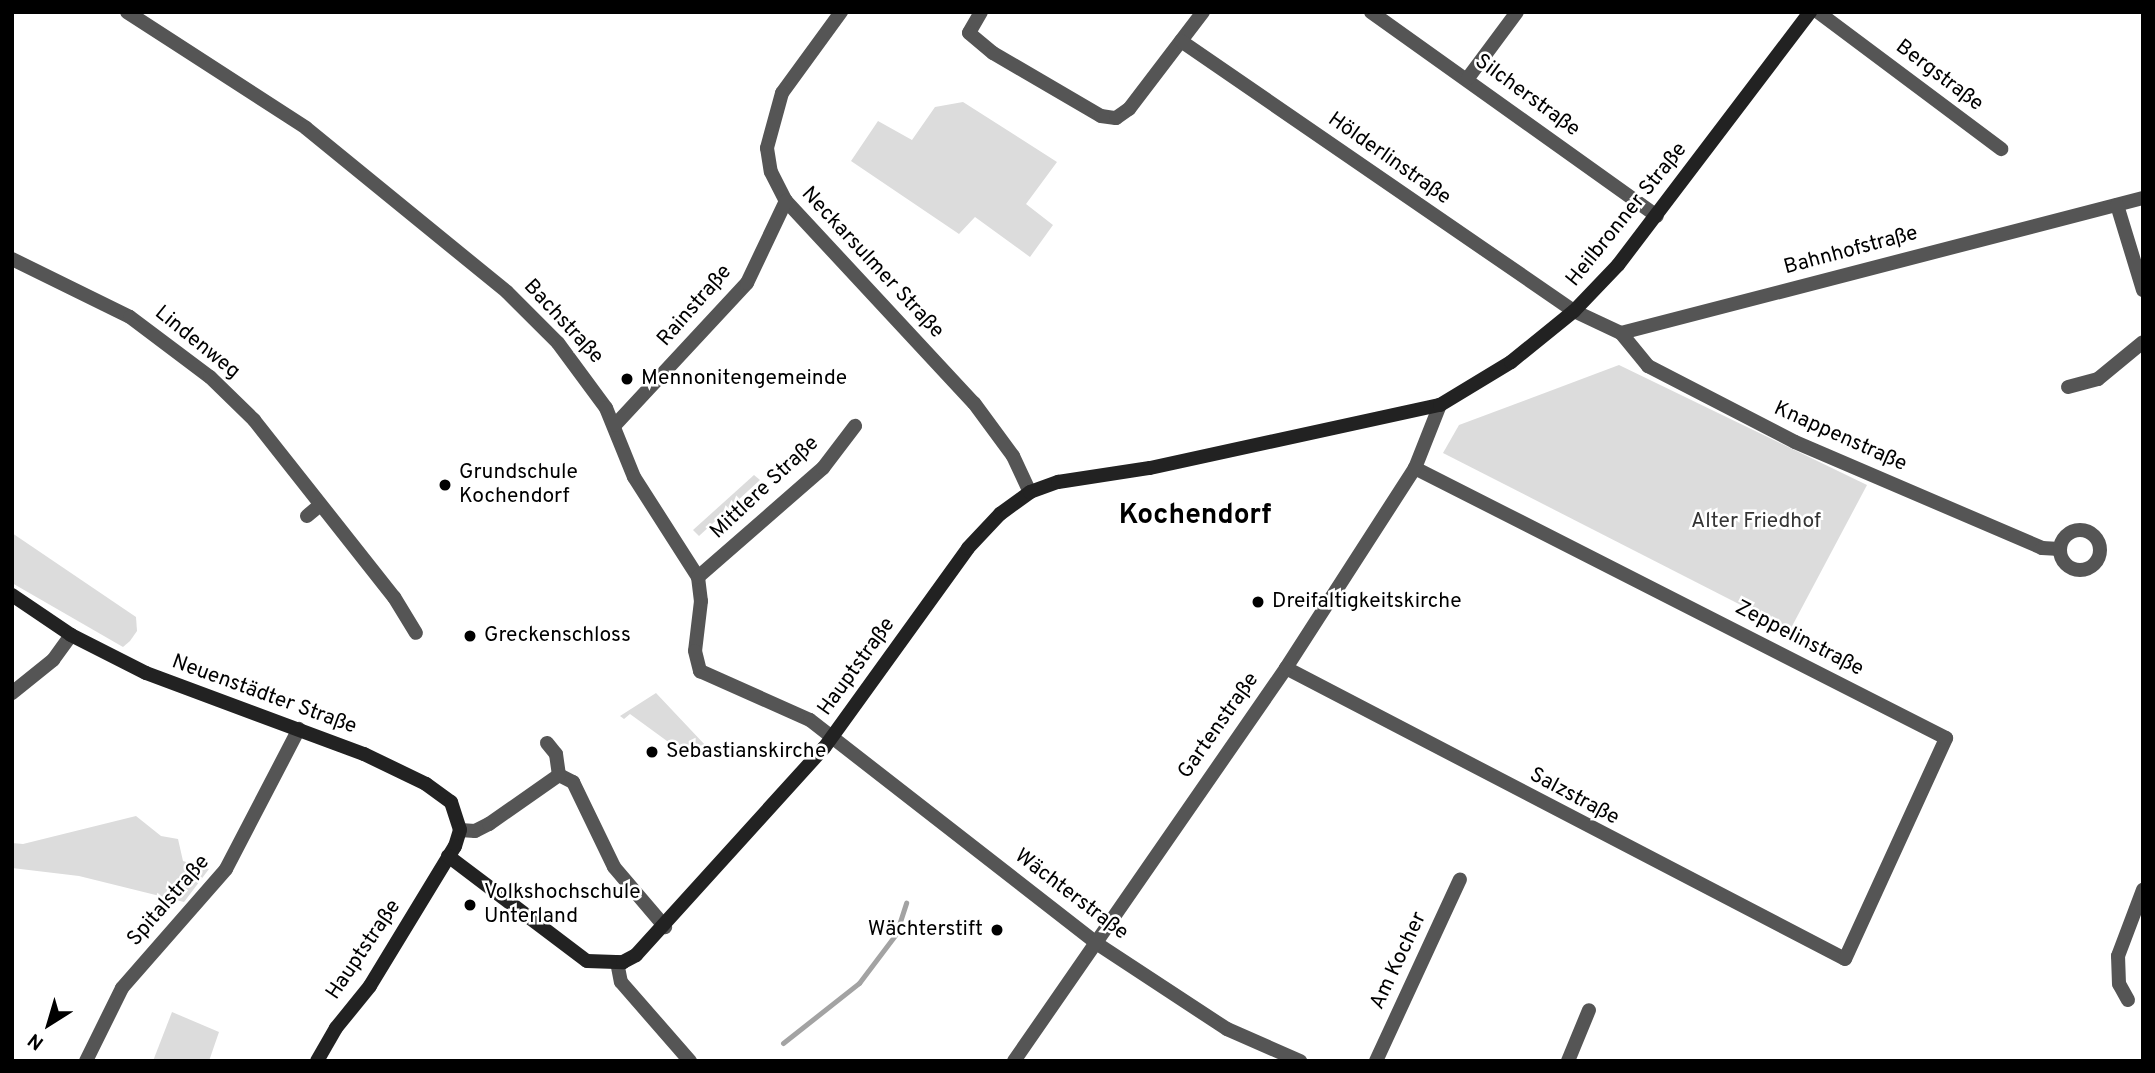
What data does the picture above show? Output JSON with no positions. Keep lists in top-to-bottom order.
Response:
{
  "streets": {
    "main road": ["Heilbronner Straße", "Hauptstraße", "Neuenstädter Straße"],
    "street": [
      "Bergstraße",
      "Silcherstraße",
      "Hölderlinstraße",
      "Bahnhofstraße",
      "Neckarsulmer Straße",
      "Rainstraße",
      "Bachstraße",
      "Lindenweg",
      "Knappenstraße",
      "Mittlere Straße",
      "Zeppelinstraße",
      "Gartenstraße",
      "Salzstraße",
      "Wächterstraße",
      "Spitalstraße",
      "Am Kocher"
    ]
  },
  "crossings": [
    ["Silcherstraße", "Heilbronner Straße"],
    ["Hölderlinstraße", "Heilbronner Straße"],
    ["Heilbronner Straße", "Hauptstraße"],
    ["Heilbronner Straße", "Gartenstraße"],
    ["Bahnhofstraße", "Knappenstraße"],
    ["Neckarsulmer Straße", "Rainstraße"],
    ["Neckarsulmer Straße", "Hauptstraße"],
    ["Rainstraße", "Bachstraße"],
    ["Bachstraße", "Mittlere Straße"],
    ["Zeppelinstraße", "Gartenstraße"],
    ["Zeppelinstraße", "Salzstraße"],
    ["Hauptstraße", "Gartenstraße"],
    ["Hauptstraße", "Wächterstraße"],
    ["Neuenstädter Straße", "Spitalstraße"],
    ["Gartenstraße", "Salzstraße"],
    ["Gartenstraße", "Wächterstraße"]
  ],
  "districts": ["Kochendorf"],
  "parks": ["Alter Friedhof"],
  "places": [
    "Mennonitengemeinde",
    "Grundschule Kochendorf",
    "Dreifaltigkeitskirche",
    "Greckenschloss",
    "Sebastianskirche",
    "Volkshochschule Unterland",
    "Wächterstift"
  ],
  "north": "bottom left"
}
